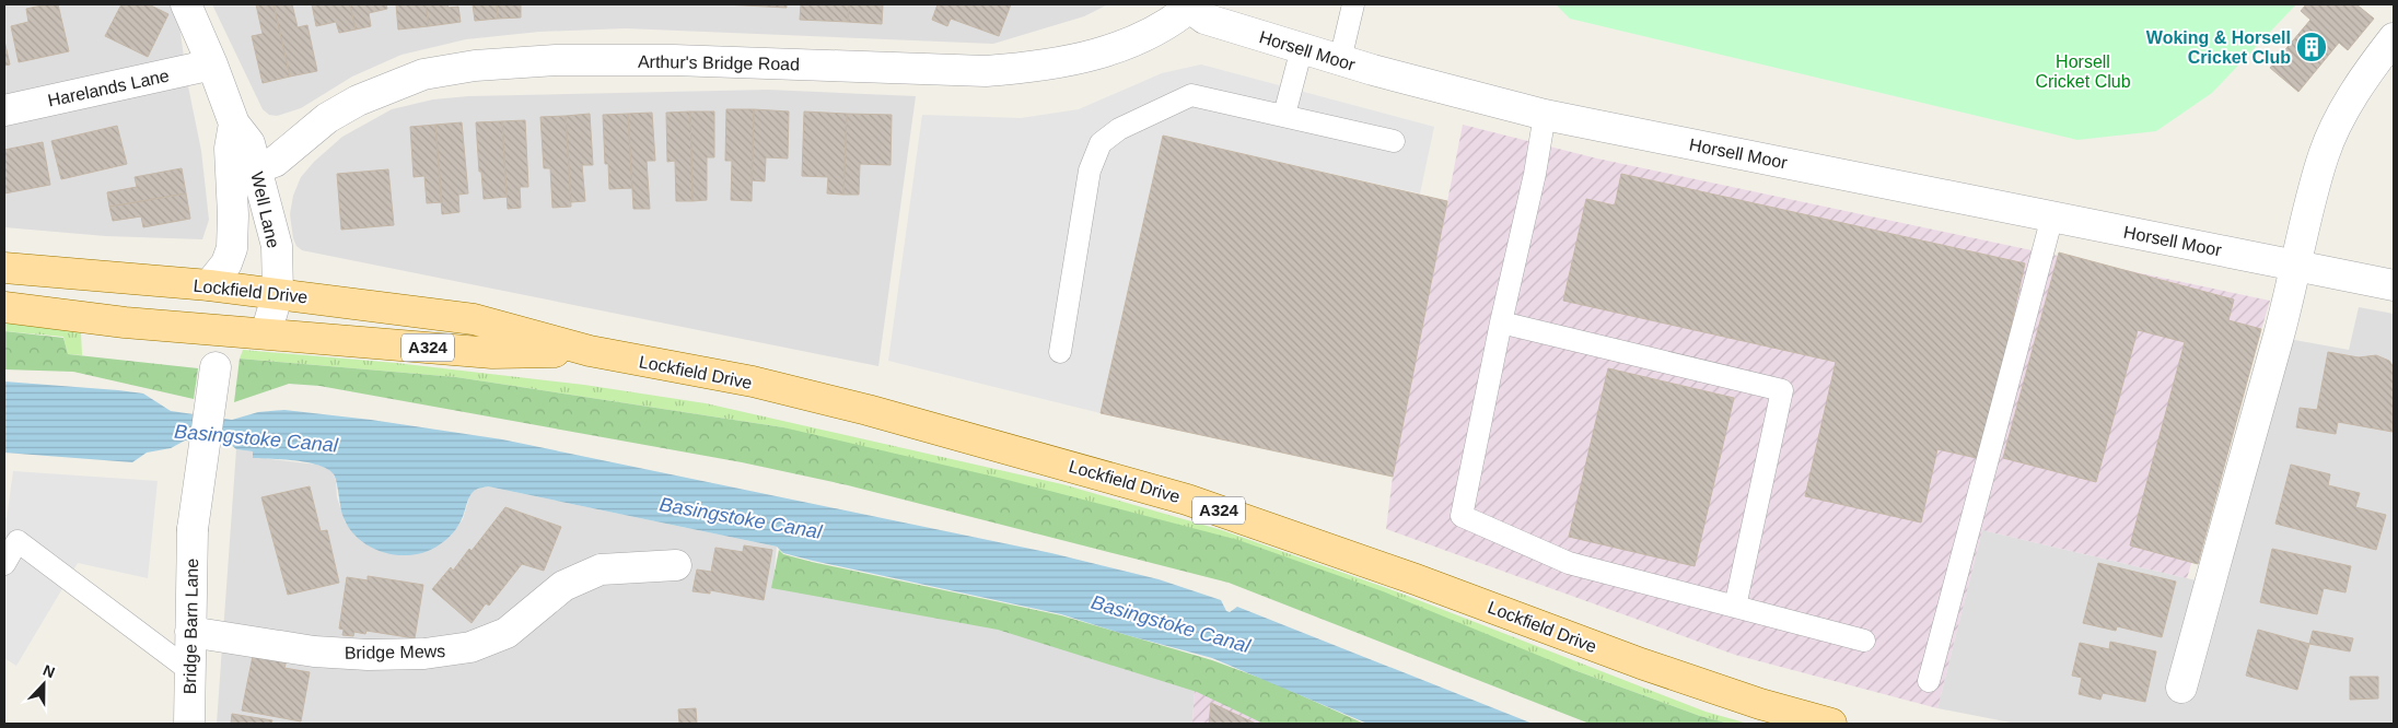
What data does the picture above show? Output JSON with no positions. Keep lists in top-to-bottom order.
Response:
{
  "streets": {
    "main road": ["Lockfield Drive", "A324"],
    "street": [
      "Horsell Moor",
      "Arthur's Bridge Road",
      "Harelands Lane",
      "Well Lane",
      "Bridge Barn Lane",
      "Bridge Mews"
    ]
  },
  "crossings": [
    ["Horsell Moor", "Arthur's Bridge Road"],
    ["Arthur's Bridge Road", "Well Lane"],
    ["Harelands Lane", "Well Lane"],
    ["Well Lane", "Lockfield Drive"],
    ["Bridge Barn Lane", "Bridge Mews"]
  ],
  "water": ["Basingstoke Canal"],
  "parks": ["Horsell Cricket Club"],
  "places": {
    "building": ["Woking & Horsell Cricket Club"]
  },
  "north": "top"
}
